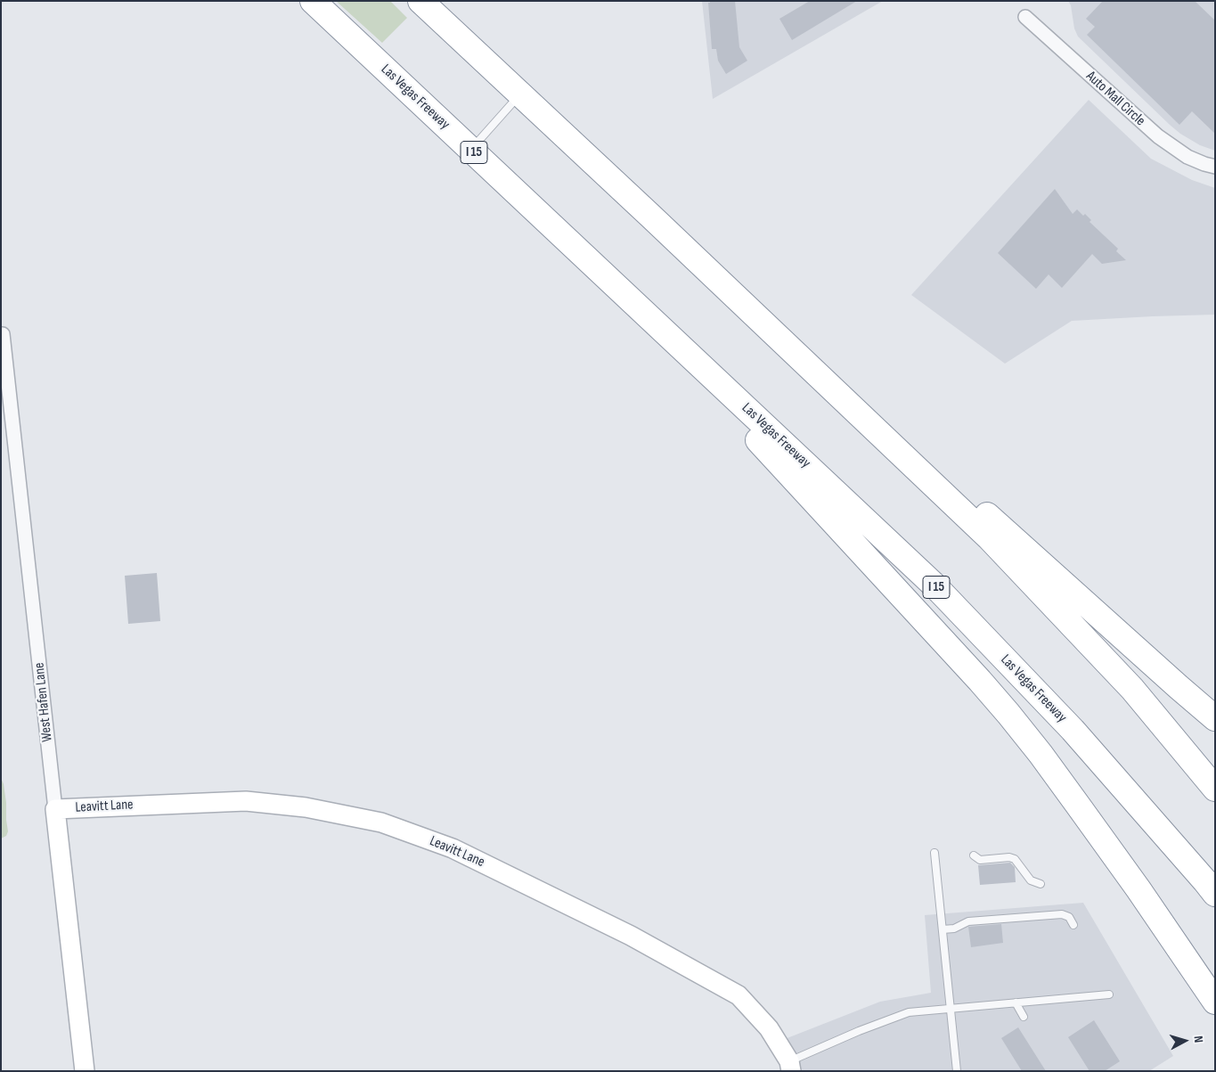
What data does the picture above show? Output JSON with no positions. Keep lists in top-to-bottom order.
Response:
{
  "streets": {
    "highway": ["Las Vegas Freeway", "I 15"],
    "main road": ["West Hafen Lane", "Leavitt Lane"],
    "street": ["Auto Mall Circle"]
  },
  "crossings": [
    ["West Hafen Lane", "Leavitt Lane"]
  ],
  "north": "right"
}
